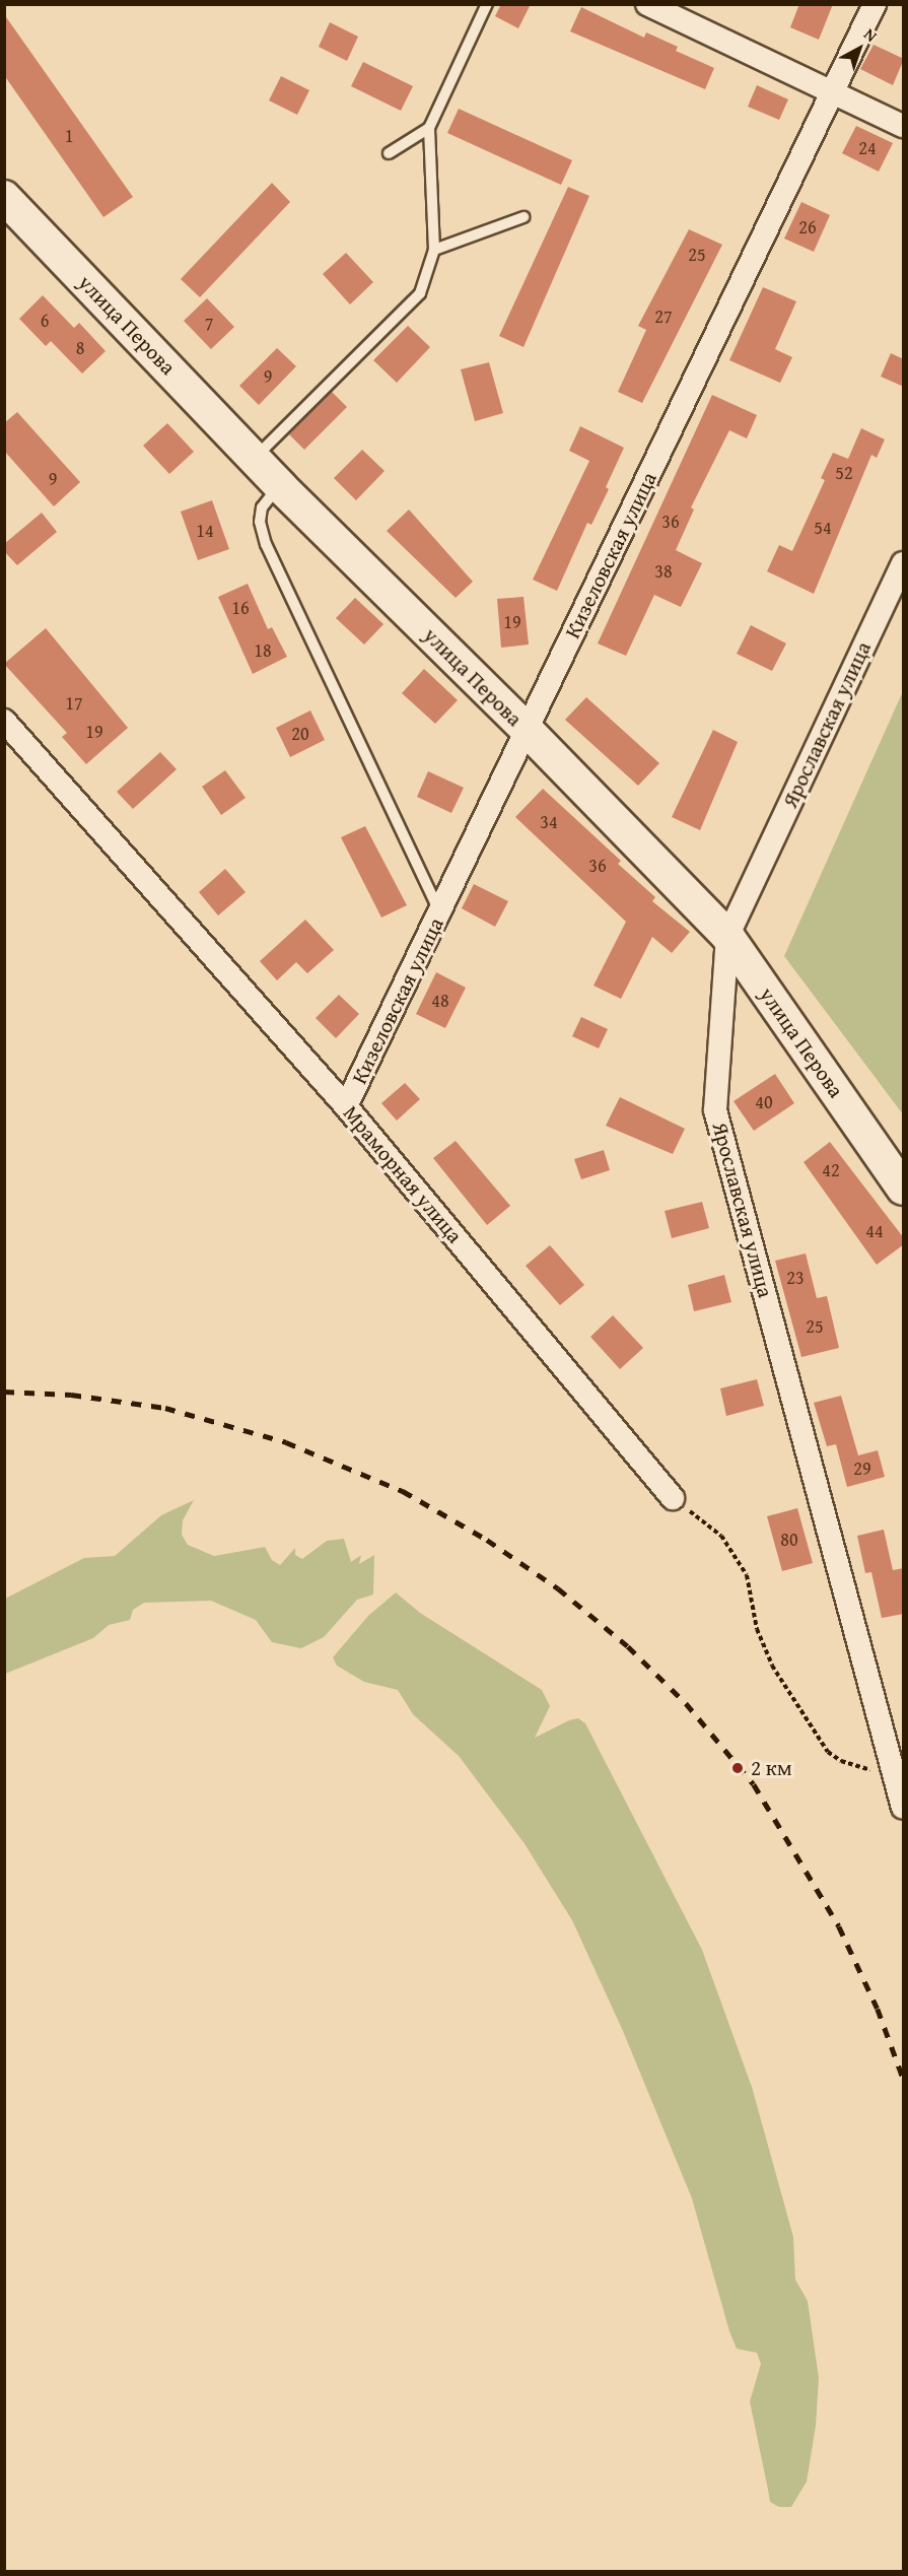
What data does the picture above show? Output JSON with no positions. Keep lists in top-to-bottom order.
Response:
{
  "streets": {
    "main road": ["улица Перова"],
    "street": ["Кизеловская улица", "Ярославская улица", "Мраморная улица"]
  },
  "crossings": [
    ["улица Перова", "Кизеловская улица"],
    ["улица Перова", "Ярославская улица"],
    ["Кизеловская улица", "Мраморная улица"]
  ],
  "places": ["2 км"],
  "house_numbers": [
    "1",
    "24",
    "26",
    "25",
    "27",
    "6",
    "7",
    "8",
    "9",
    "52",
    "9",
    "36",
    "54",
    "14",
    "38",
    "16",
    "19",
    "18",
    "17",
    "19",
    "20",
    "34",
    "36",
    "48",
    "40",
    "42",
    "44",
    "23",
    "25",
    "29",
    "80"
  ],
  "north": "top right"
}
